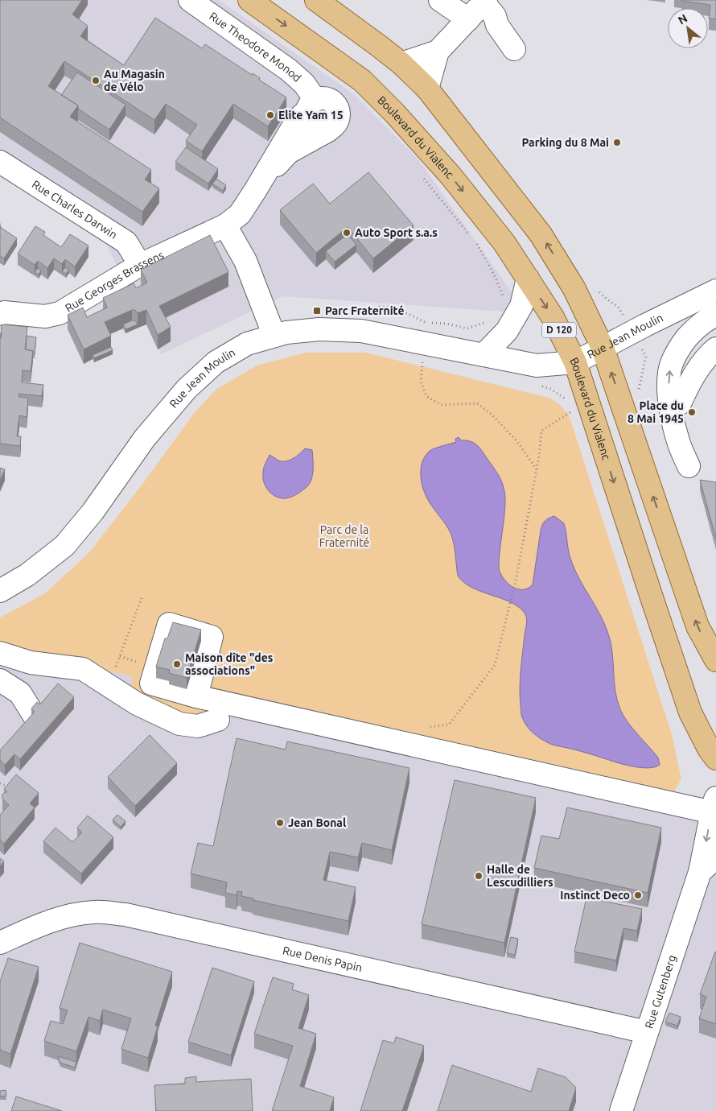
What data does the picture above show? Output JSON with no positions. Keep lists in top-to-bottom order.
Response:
{
  "streets": {
    "main road": ["Boulevard du Vialenc", "D 120"],
    "street": [
      "Rue Theodore Monod",
      "Rue Charles Darwin",
      "Rue Georges Brassens",
      "Rue Jean Moulin",
      "Rue Denis Papin",
      "Rue Gutenberg"
    ]
  },
  "crossings": [
    ["Rue Theodore Monod", "Rue Georges Brassens"],
    ["Boulevard du Vialenc", "Rue Jean Moulin"],
    ["Rue Charles Darwin", "Rue Georges Brassens"],
    ["D 120", "Rue Jean Moulin"],
    ["Rue Denis Papin", "Rue Gutenberg"]
  ],
  "parks": ["Parc de la Fraternité"],
  "places": {
    "other": [
      "Au Magasin de Vélo",
      "Elite Yam 15",
      "Parking du 8 Mai",
      "Auto Sport s.a.s",
      "Place du 8 Mai 1945",
      "Maison dîte \"des associations\"",
      "Jean Bonal",
      "Halle de Lescudilliers",
      "Instinct Deco"
    ],
    "transit": ["Parc Fraternité"]
  },
  "north": "top left"
}
